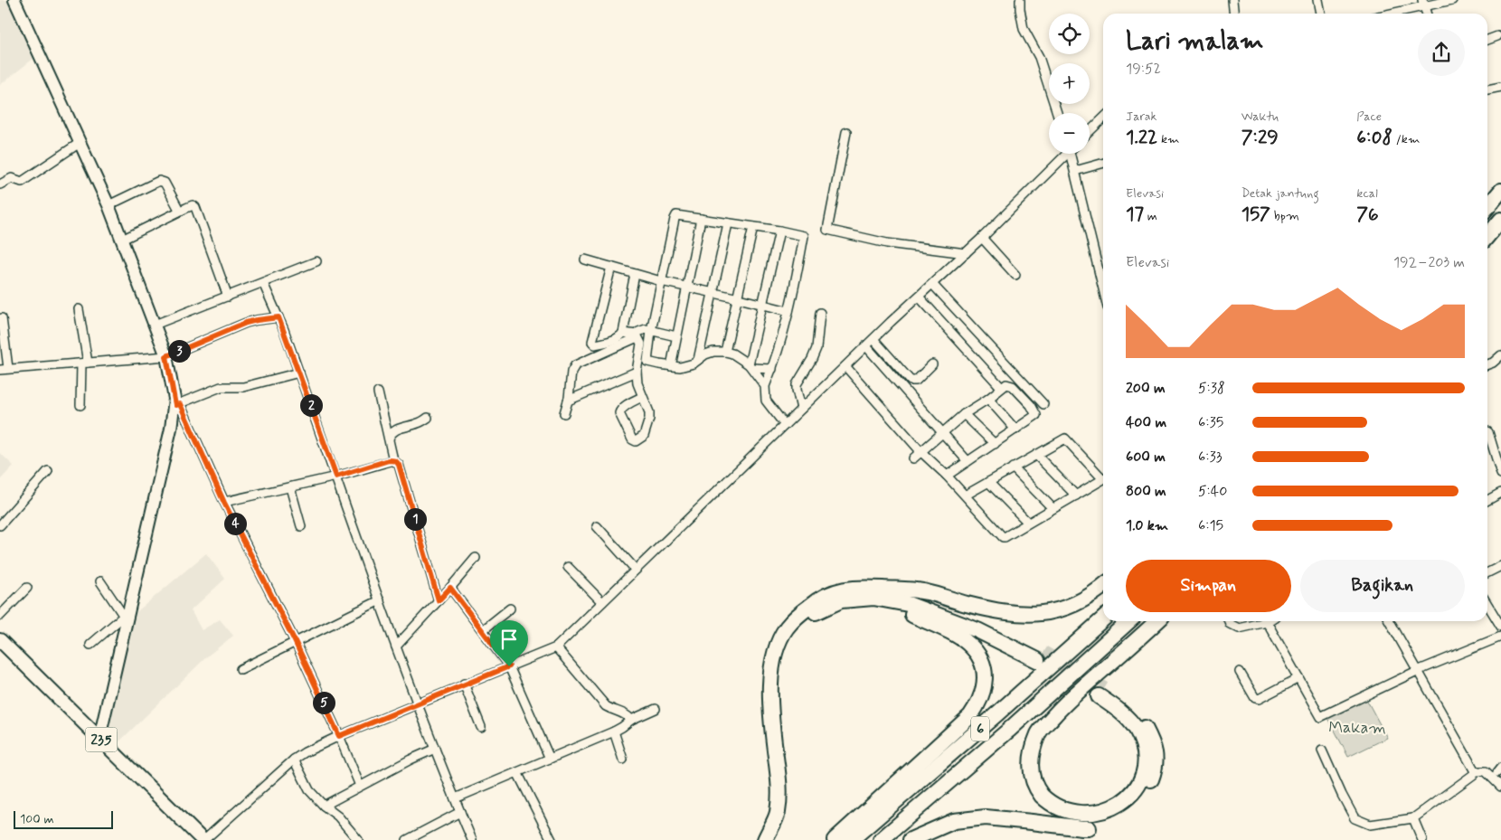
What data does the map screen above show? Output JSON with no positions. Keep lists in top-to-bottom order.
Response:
{
  "streets": {
    "highway": ["6"],
    "main road": ["235"]
  },
  "parks": ["Makam"],
  "scale_bar": "100 m",
  "page": {
    "map_buttons": ["+", "−"],
    "heading": ["Lari malam", "19:52"],
    "stats": [
      ["Jarak", "1.22 km"],
      ["Waktu", "7:29"],
      ["Pace", "6:08 /km"],
      ["Elevasi", "17 m"],
      ["Detak jantung", "157 bpm"],
      ["kcal", "76"]
    ],
    "chart": ["Elevasi", "192–203 m"],
    "pins": [
      "3",
      "2",
      "1",
      "4",
      "5"
    ],
    "list": [
      {
        "name": "200 m",
        "note": "5:38"
      },
      {
        "name": "400 m",
        "note": "6:35"
      },
      {
        "name": "600 m",
        "note": "6:33"
      },
      {
        "name": "800 m",
        "note": "5:40"
      },
      {
        "name": "1.0 km",
        "note": "6:15"
      }
    ],
    "buttons": ["Simpan", "Bagikan"],
    "scale": "100 m"
  }
}
